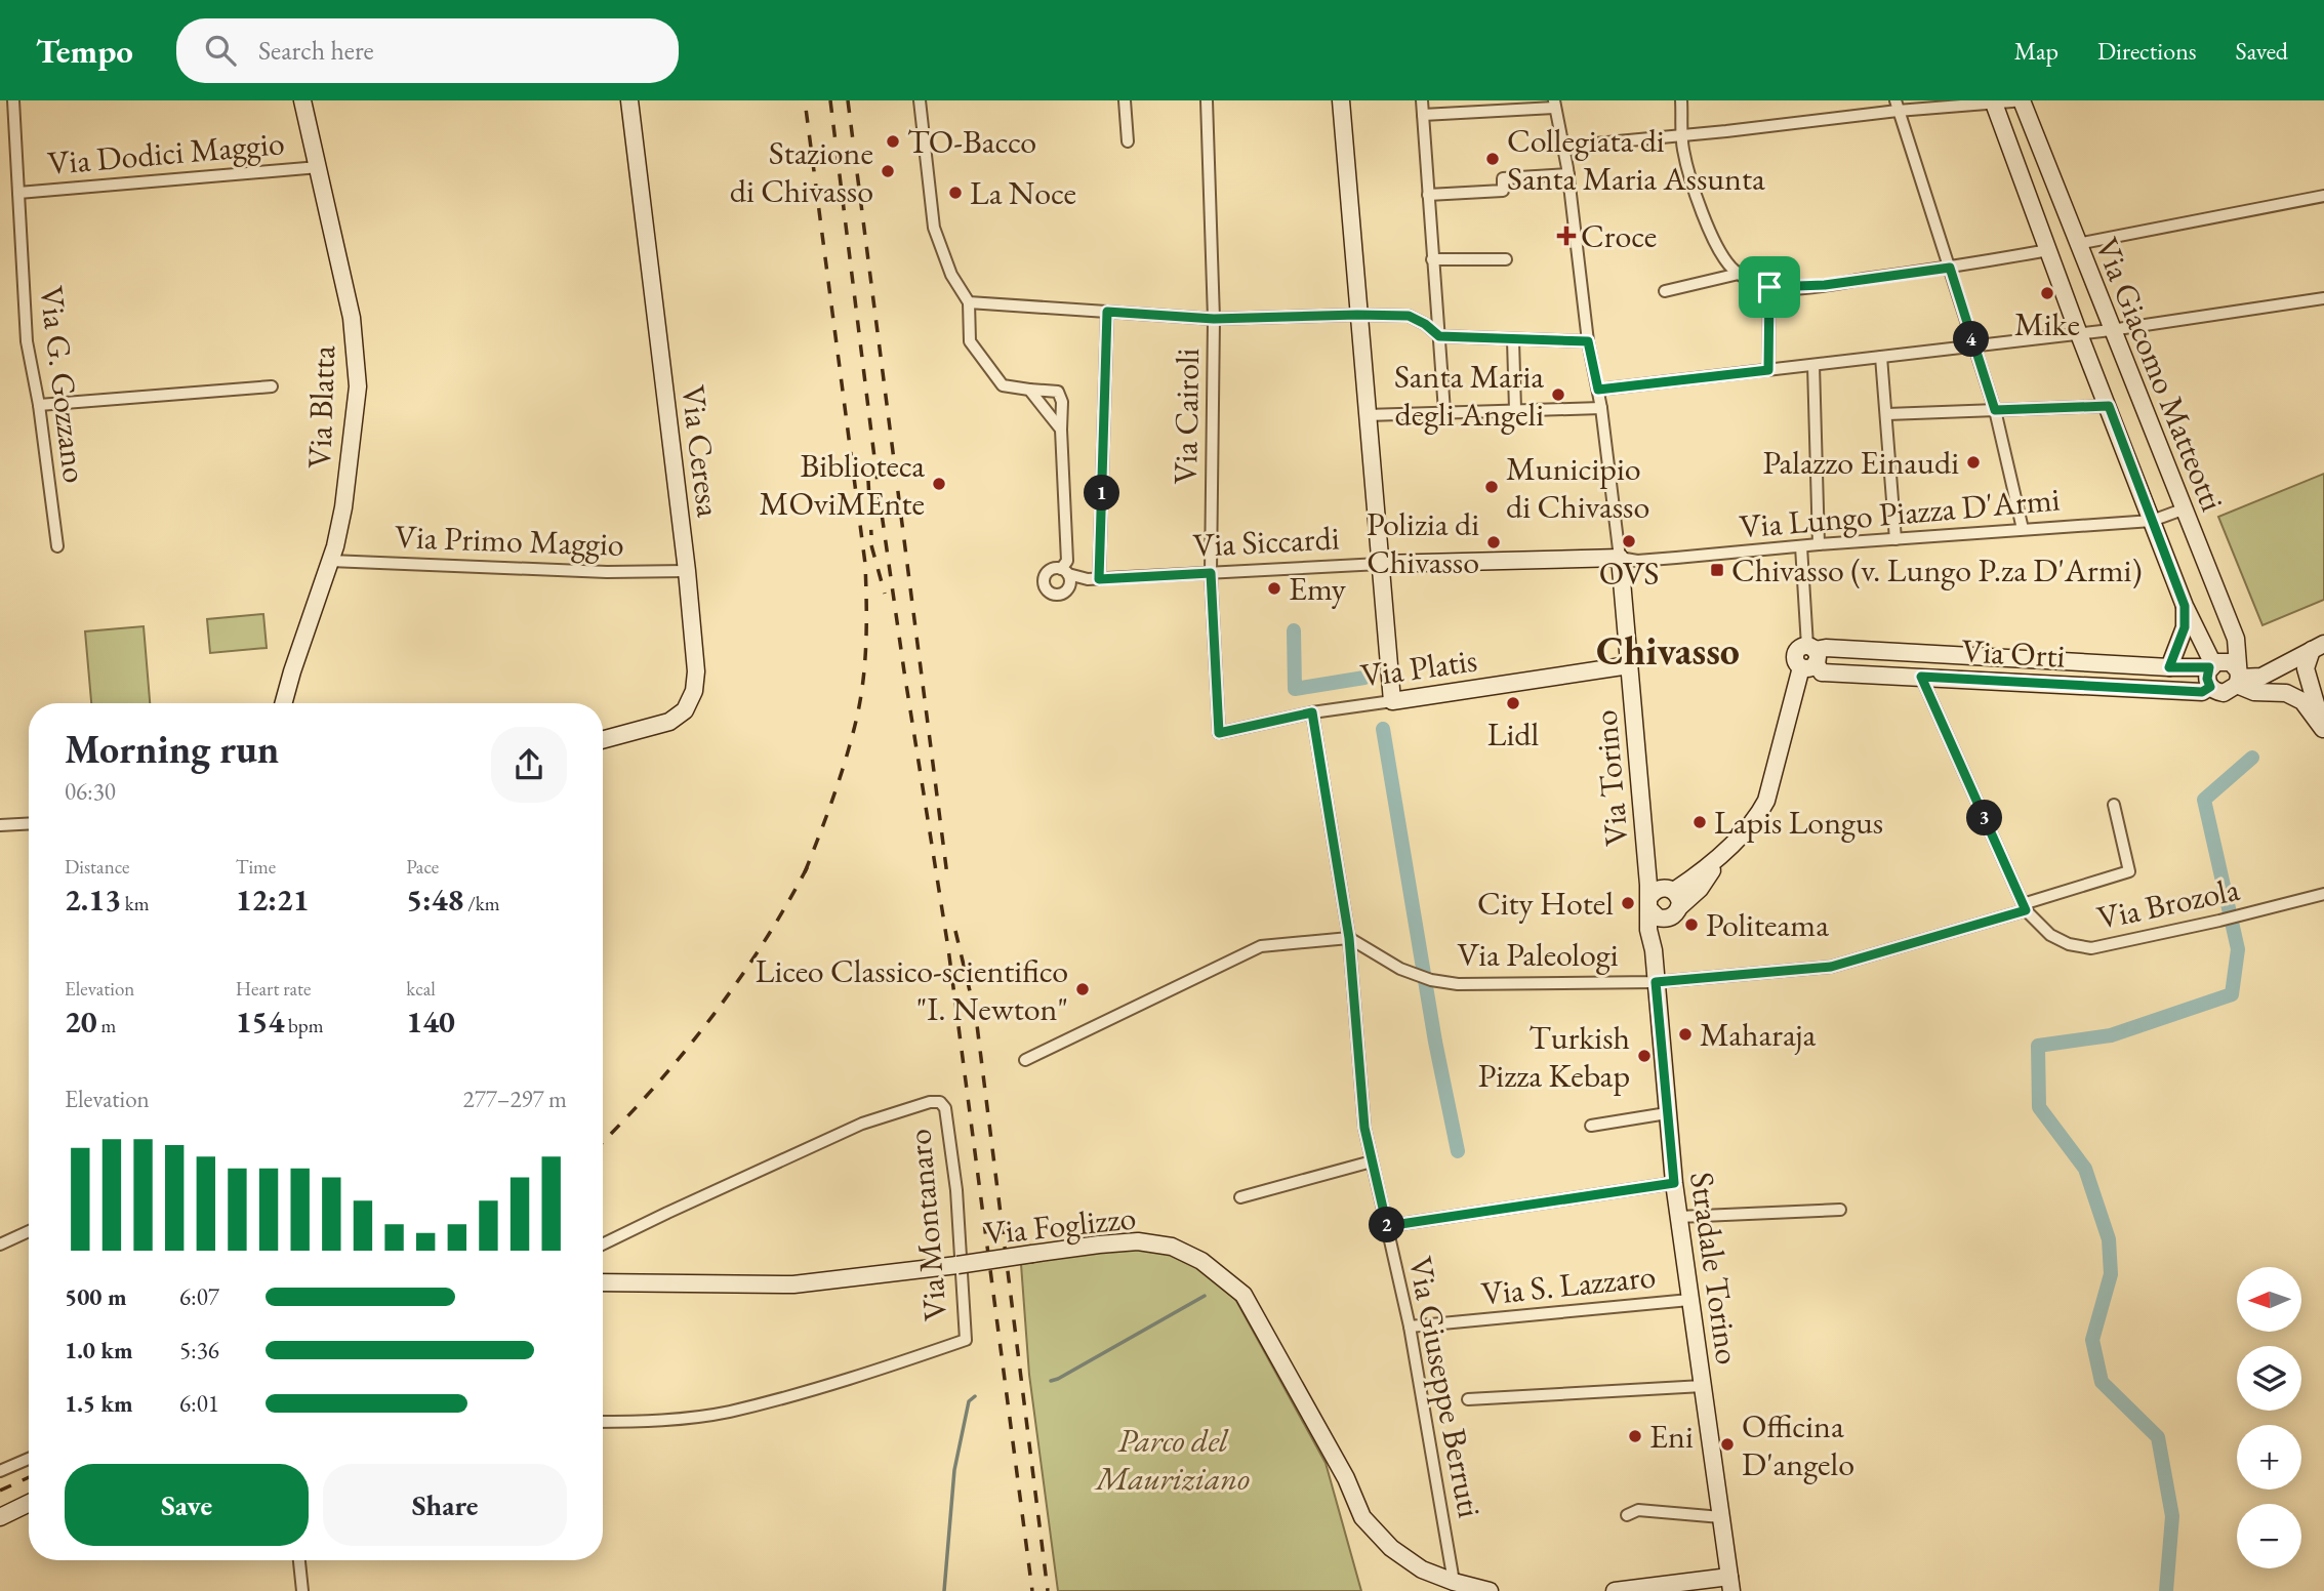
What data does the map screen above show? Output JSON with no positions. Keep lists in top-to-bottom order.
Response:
{
  "streets": {
    "main road": [
      "Via Giacomo Matteotti",
      "Via Blatta",
      "Via Ceresa",
      "Via Siccardi",
      "Via Orti",
      "Via Platis",
      "Via Torino",
      "Via Foglizzo",
      "Stradale Torino"
    ],
    "street": [
      "Via Dodici Maggio",
      "Via G. Gozzano",
      "Via Cairoli",
      "Via Lungo Piazza D'Armi",
      "Via Primo Maggio",
      "Via Brozola",
      "Via Paleologi",
      "Via Montanaro",
      "Via S. Lazzaro",
      "Via Giuseppe Berruti"
    ]
  },
  "crossings": [
    ["Via Dodici Maggio", "Via G. Gozzano"],
    ["Via Dodici Maggio", "Via Blatta"],
    ["Via Giacomo Matteotti", "Via Lungo Piazza D'Armi"],
    ["Via Giacomo Matteotti", "Via Orti"],
    ["Via Blatta", "Via Primo Maggio"],
    ["Via Cairoli", "Via Siccardi"],
    ["Via Cairoli", "Via Platis"],
    ["Via Ceresa", "Via Primo Maggio"],
    ["Via Lungo Piazza D'Armi", "Via Siccardi"],
    ["Via Lungo Piazza D'Armi", "Via Torino"],
    ["Via Siccardi", "Via Torino"],
    ["Via Platis", "Via Torino"],
    ["Via Platis", "Via Giuseppe Berruti"],
    ["Via Torino", "Stradale Torino"],
    ["Via Paleologi", "Stradale Torino"],
    ["Via Paleologi", "Via Giuseppe Berruti"],
    ["Via Foglizzo", "Via Giuseppe Berruti"],
    ["Stradale Torino", "Via S. Lazzaro"],
    ["Via S. Lazzaro", "Via Giuseppe Berruti"]
  ],
  "districts": ["Chivasso"],
  "parks": ["Parco del Mauriziano"],
  "places": {
    "other": [
      "TO-Bacco",
      "Collegiata di Santa Maria Assunta",
      "Stazione di Chivasso",
      "La Noce",
      "Mike",
      "Santa Maria degli Angeli",
      "Palazzo Einaudi",
      "Biblioteca MOviMEnte",
      "Municipio di Chivasso",
      "OVS",
      "Polizia di Chivasso",
      "Emy",
      "Lidl",
      "Lapis Longus",
      "City Hotel",
      "Politeama",
      "Liceo Classico-scientifico \"I. Newton\"",
      "Maharaja",
      "Turkish Pizza Kebap",
      "Eni",
      "Officina D'angelo"
    ],
    "health": ["Croce"],
    "transit": ["Chivasso (v. Lungo P.za D'Armi)"]
  },
  "north": "left",
  "page": {
    "header": "Tempo",
    "search": "Search here",
    "nav": ["Map", "Directions", "Saved"],
    "pins": [
      "4",
      "1",
      "3",
      "2"
    ],
    "heading": ["Morning run", "06:30"],
    "stats": [
      ["Distance", "2.13 km"],
      ["Time", "12:21"],
      ["Pace", "5:48 /km"],
      ["Elevation", "20 m"],
      ["Heart rate", "154 bpm"],
      ["kcal", "140"]
    ],
    "chart": ["Elevation", "277–297 m"],
    "map_buttons": ["+", "−"],
    "list": [
      {
        "name": "500 m",
        "note": "6:07"
      },
      {
        "name": "1.0 km",
        "note": "5:36"
      },
      {
        "name": "1.5 km",
        "note": "6:01"
      }
    ],
    "buttons": ["Save", "Share"]
  }
}
